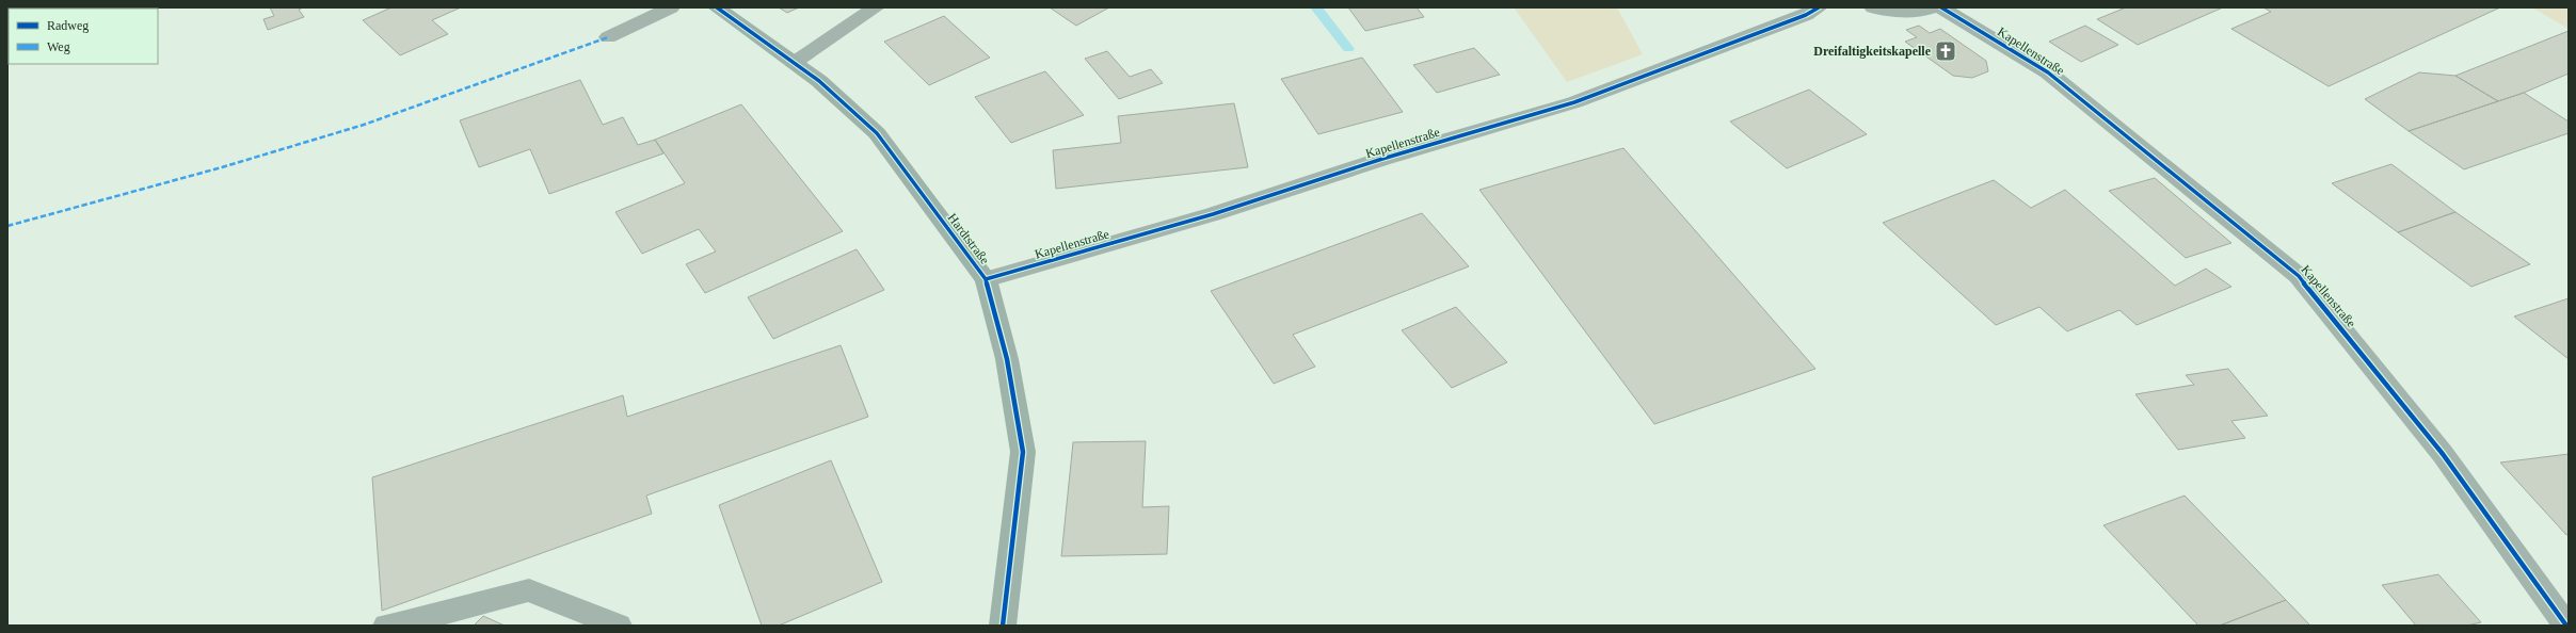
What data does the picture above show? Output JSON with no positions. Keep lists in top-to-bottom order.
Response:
{
  "streets": {
    "street": ["Kapellenstraße", "Hardtstraße"]
  },
  "crossings": [
    ["Kapellenstraße", "Hardtstraße"]
  ],
  "places": {
    "church": ["Dreifaltigkeitskapelle"]
  },
  "legend": ["Radweg", "Weg"]
}
